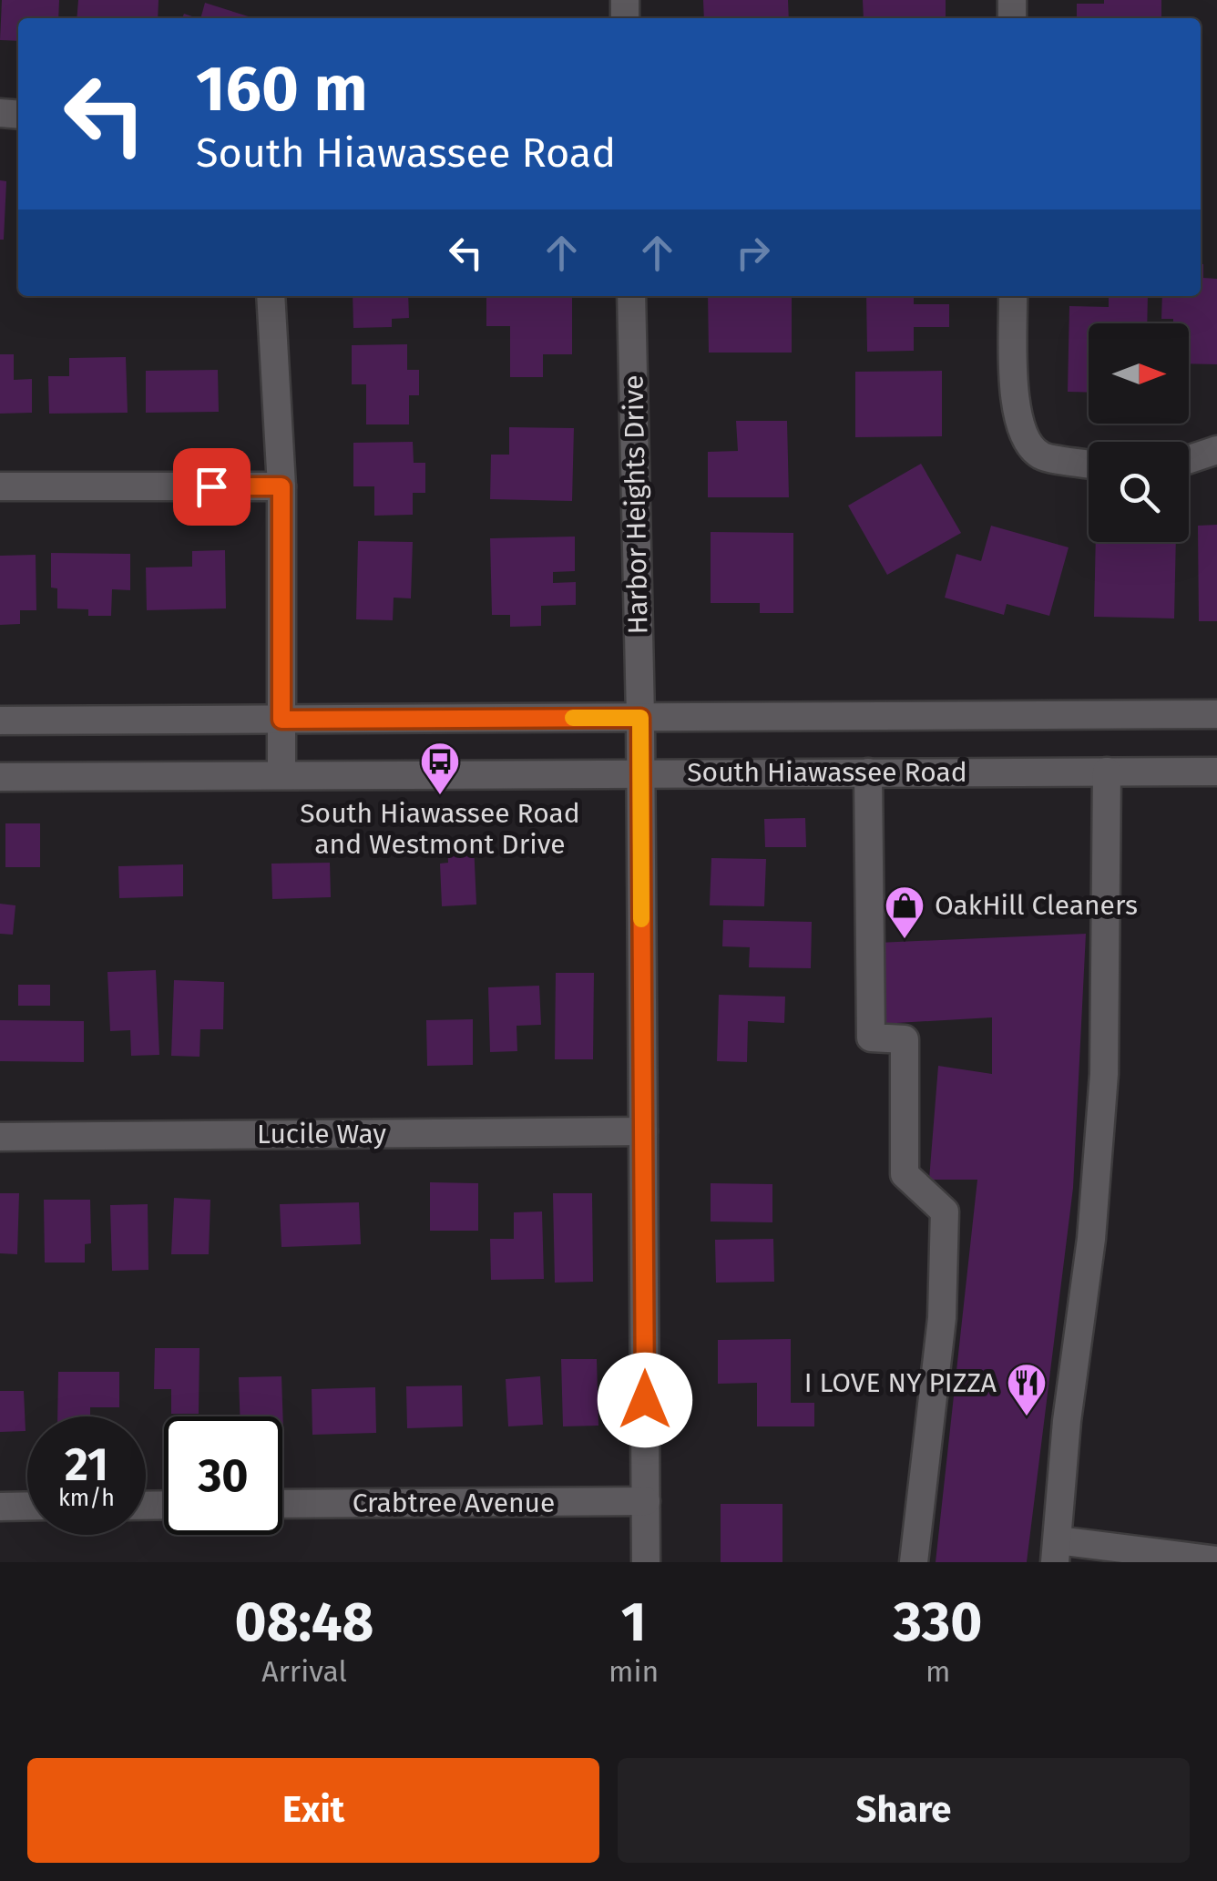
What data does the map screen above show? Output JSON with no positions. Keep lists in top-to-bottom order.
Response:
{
  "streets": {
    "street": [
      "Harbor Heights Drive",
      "South Hiawassee Road",
      "Lucile Way",
      "Crabtree Avenue"
    ]
  },
  "crossings": [
    ["Harbor Heights Drive", "South Hiawassee Road"],
    ["Harbor Heights Drive", "Lucile Way"],
    ["Harbor Heights Drive", "Crabtree Avenue"]
  ],
  "places": {
    "bus stop": ["South Hiawassee Road and Westmont Drive"],
    "shop": ["OakHill Cleaners"],
    "restaurant": ["I LOVE NY PIZZA"]
  },
  "north": "right",
  "page": {
    "turn": ["160 m", "South Hiawassee Road"],
    "speed": "21 km/h",
    "limit": "30",
    "eta": [
      "08:48",
      "Arrival",
      "1",
      "min",
      "330",
      "m"
    ],
    "buttons": ["Exit", "Share"]
  }
}
